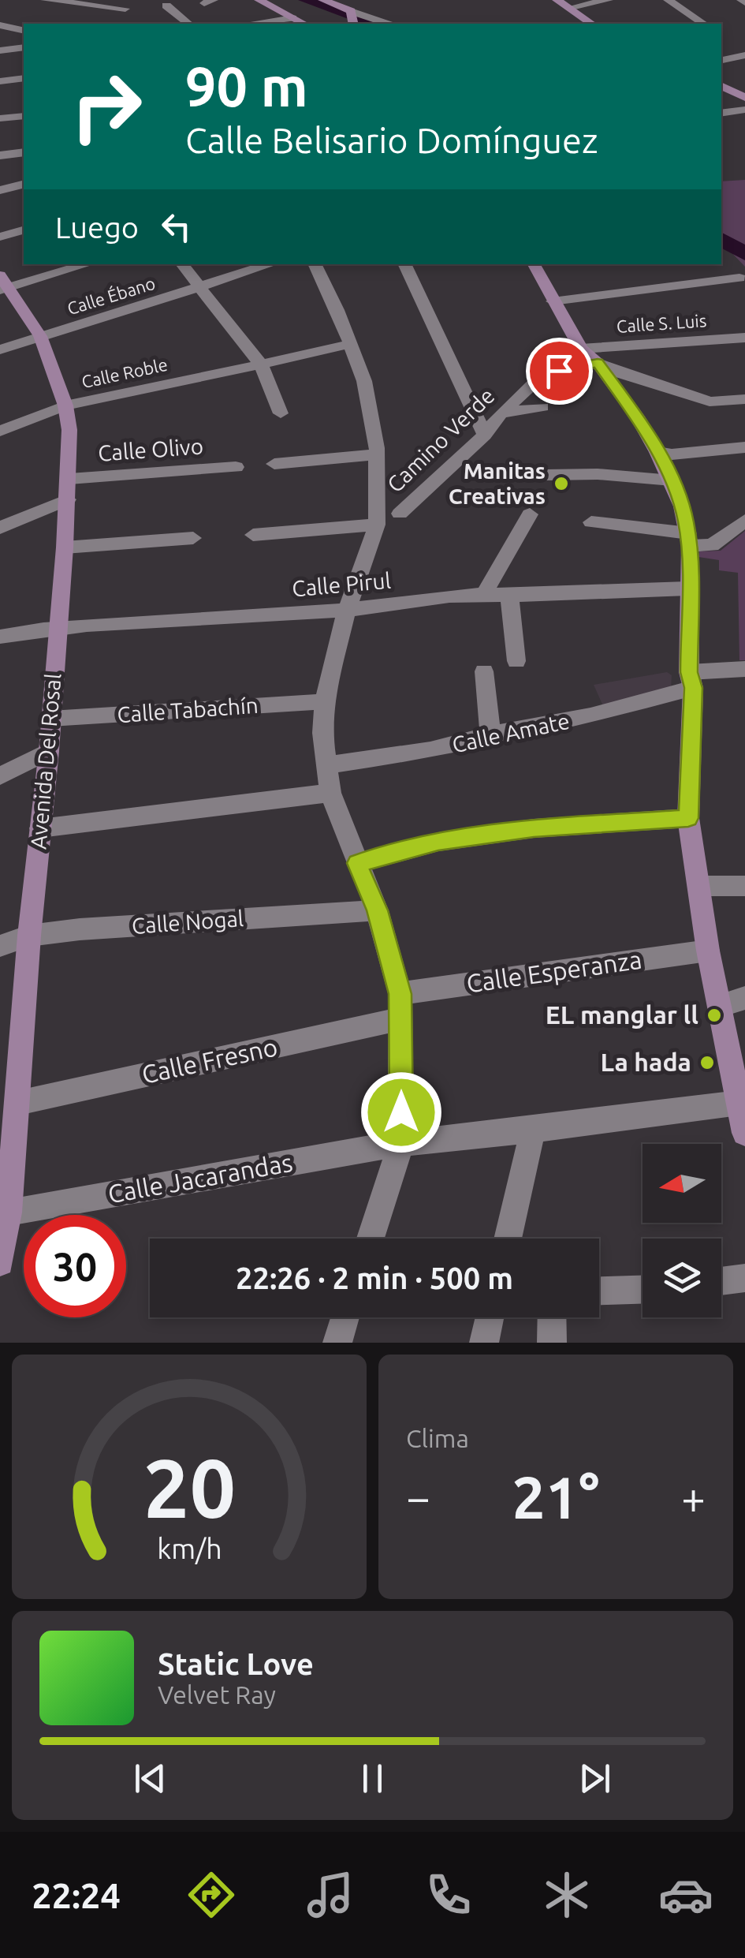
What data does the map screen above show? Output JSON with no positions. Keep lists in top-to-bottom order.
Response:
{
  "streets": {
    "main road": ["Avenida Del Rosal"],
    "street": [
      "Calle Ébano",
      "Calle S. Luis",
      "Calle Roble",
      "Camino Verde",
      "Calle Olivo",
      "Calle Pirul",
      "Calle Tabachín",
      "Calle Amate",
      "Calle Nogal",
      "Calle Esperanza",
      "Calle Fresno",
      "Calle Jacarandas"
    ]
  },
  "crossings": [
    ["Calle Ébano", "Avenida Del Rosal"],
    ["Calle Roble", "Avenida Del Rosal"],
    ["Calle Olivo", "Avenida Del Rosal"],
    ["Calle Pirul", "Avenida Del Rosal"],
    ["Calle Tabachín", "Avenida Del Rosal"],
    ["Avenida Del Rosal", "Calle Nogal"],
    ["Avenida Del Rosal", "Calle Fresno"],
    ["Avenida Del Rosal", "Calle Jacarandas"],
    ["Calle Esperanza", "Calle Fresno"]
  ],
  "places": ["Manitas Creativas", "EL manglar ll", "La hada"],
  "north": "left",
  "page": {
    "turn": ["90 m", "Calle Belisario Domínguez"],
    "then": "Luego",
    "limit": "30",
    "trip": "22:26 · 2 min · 500 m",
    "tile": "Clima",
    "heat": ["−", "21°", "+"],
    "song": ["Static Love", "Velvet Ray"],
    "tabs": "22:24",
    "gauge": ["20", "km/h"]
  }
}
